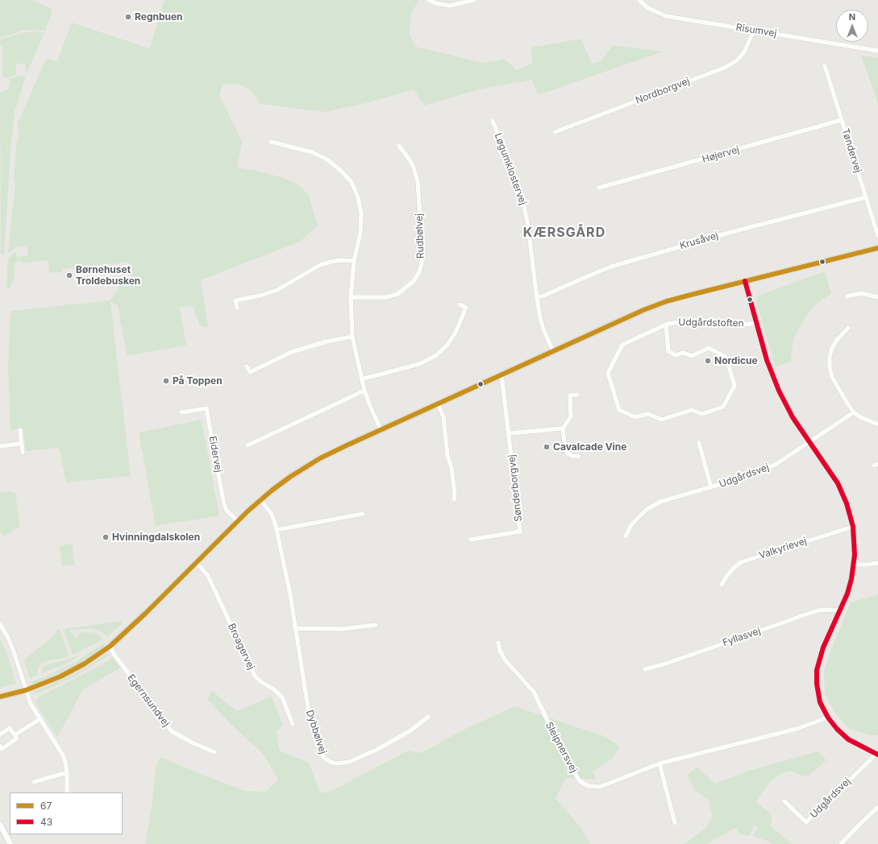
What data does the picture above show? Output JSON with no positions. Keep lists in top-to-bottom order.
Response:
{
  "streets": {
    "street": [
      "Risumvej",
      "Nordborgvej",
      "Tøndervej",
      "Højervej",
      "Løgumklostervej",
      "Rudbølvej",
      "Krusåvej",
      "Udgårdstoften",
      "Eidervej",
      "Udgårdsvej",
      "Sønderborgvej",
      "Valkyrievej",
      "Fyllasvej",
      "Broagervej",
      "Egernsundvej",
      "Dybbølvej",
      "Sleipnersvej"
    ]
  },
  "crossings": [
    ["Risumvej", "Nordborgvej"],
    ["Tøndervej", "Højervej"],
    ["Tøndervej", "Krusåvej"],
    ["Løgumklostervej", "Krusåvej"],
    ["Udgårdstoften", "Udgårdsvej"],
    ["Udgårdsvej", "Valkyrievej"],
    ["Udgårdsvej", "Fyllasvej"],
    ["Udgårdsvej", "Sleipnersvej"]
  ],
  "districts": ["KÆRSGÅRD"],
  "places": [
    "Regnbuen",
    "Børnehuset Troldebusken",
    "Nordicue",
    "På Toppen",
    "Cavalcade Vine",
    "Hvinningdalskolen"
  ],
  "lines": ["transit line 67", "transit line 43"],
  "legend": ["67", "43"],
  "north": "top"
}
